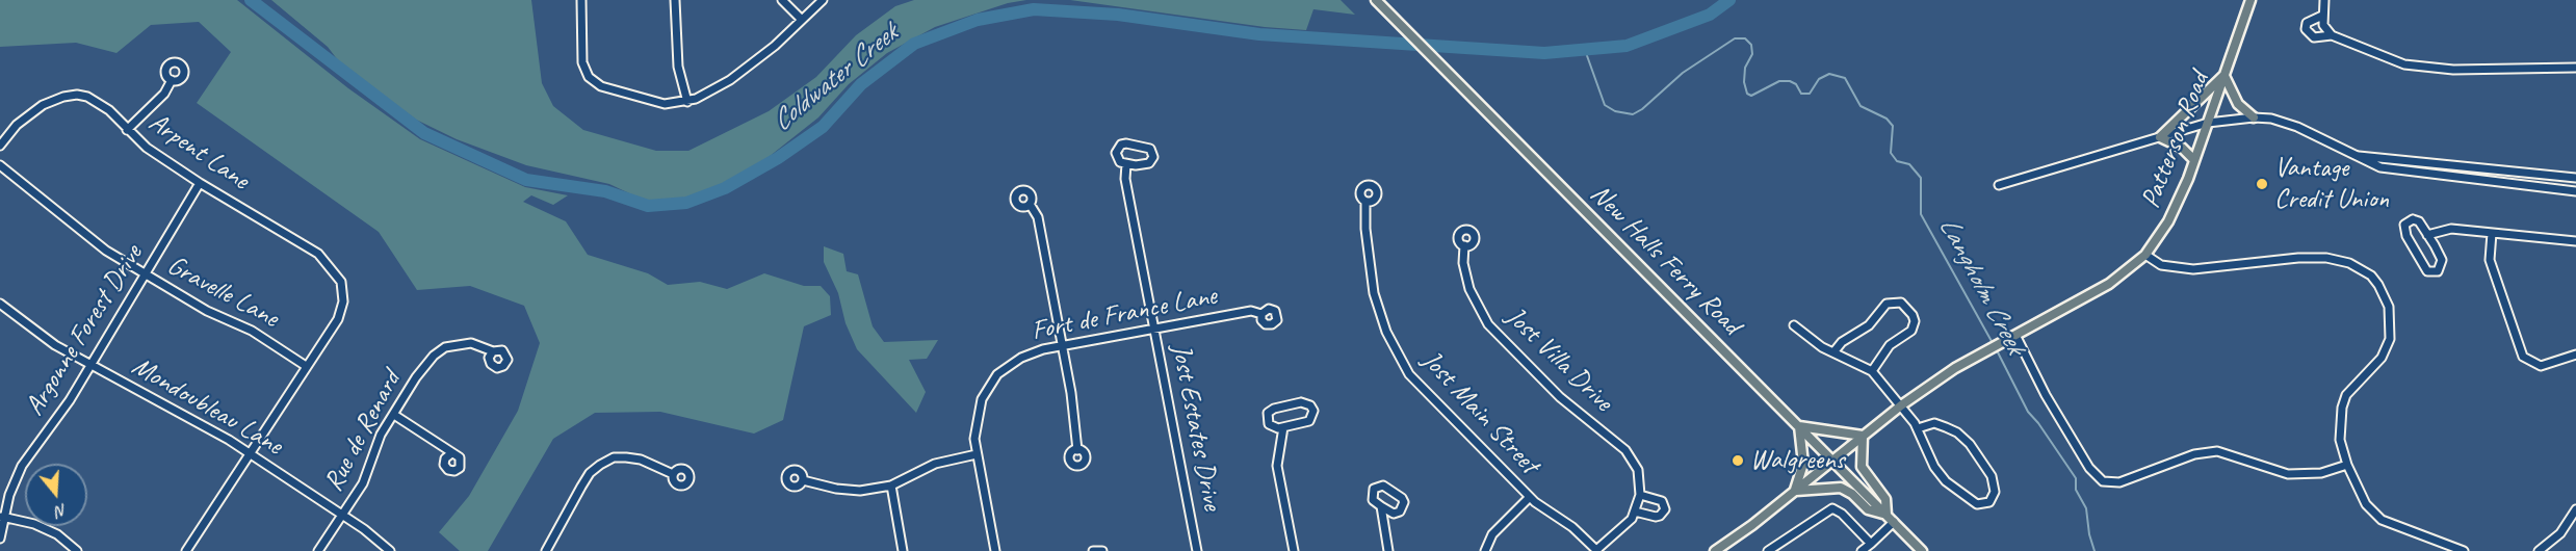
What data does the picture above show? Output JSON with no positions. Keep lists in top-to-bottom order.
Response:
{
  "streets": {
    "main road": ["Patterson Road", "New Halls Ferry Road"],
    "street": [
      "Arpent Lane",
      "Gravelle Lane",
      "Fort de France Lane",
      "Argonne Forest Drive",
      "Jost Villa Drive",
      "Mondoubleau Lane",
      "Jost Main Street",
      "Jost Estates Drive",
      "Rue de Renard"
    ]
  },
  "crossings": [
    ["Patterson Road", "New Halls Ferry Road"],
    ["Arpent Lane", "Gravelle Lane"],
    ["Arpent Lane", "Argonne Forest Drive"],
    ["Gravelle Lane", "Argonne Forest Drive"],
    ["Fort de France Lane", "Jost Estates Drive"],
    ["Argonne Forest Drive", "Mondoubleau Lane"],
    ["Jost Villa Drive", "Jost Main Street"],
    ["Mondoubleau Lane", "Rue de Renard"]
  ],
  "water": ["Coldwater Creek", "Langholm Creek"],
  "places": ["Vantage Credit Union", "Walgreens"],
  "north": "bottom"
}
